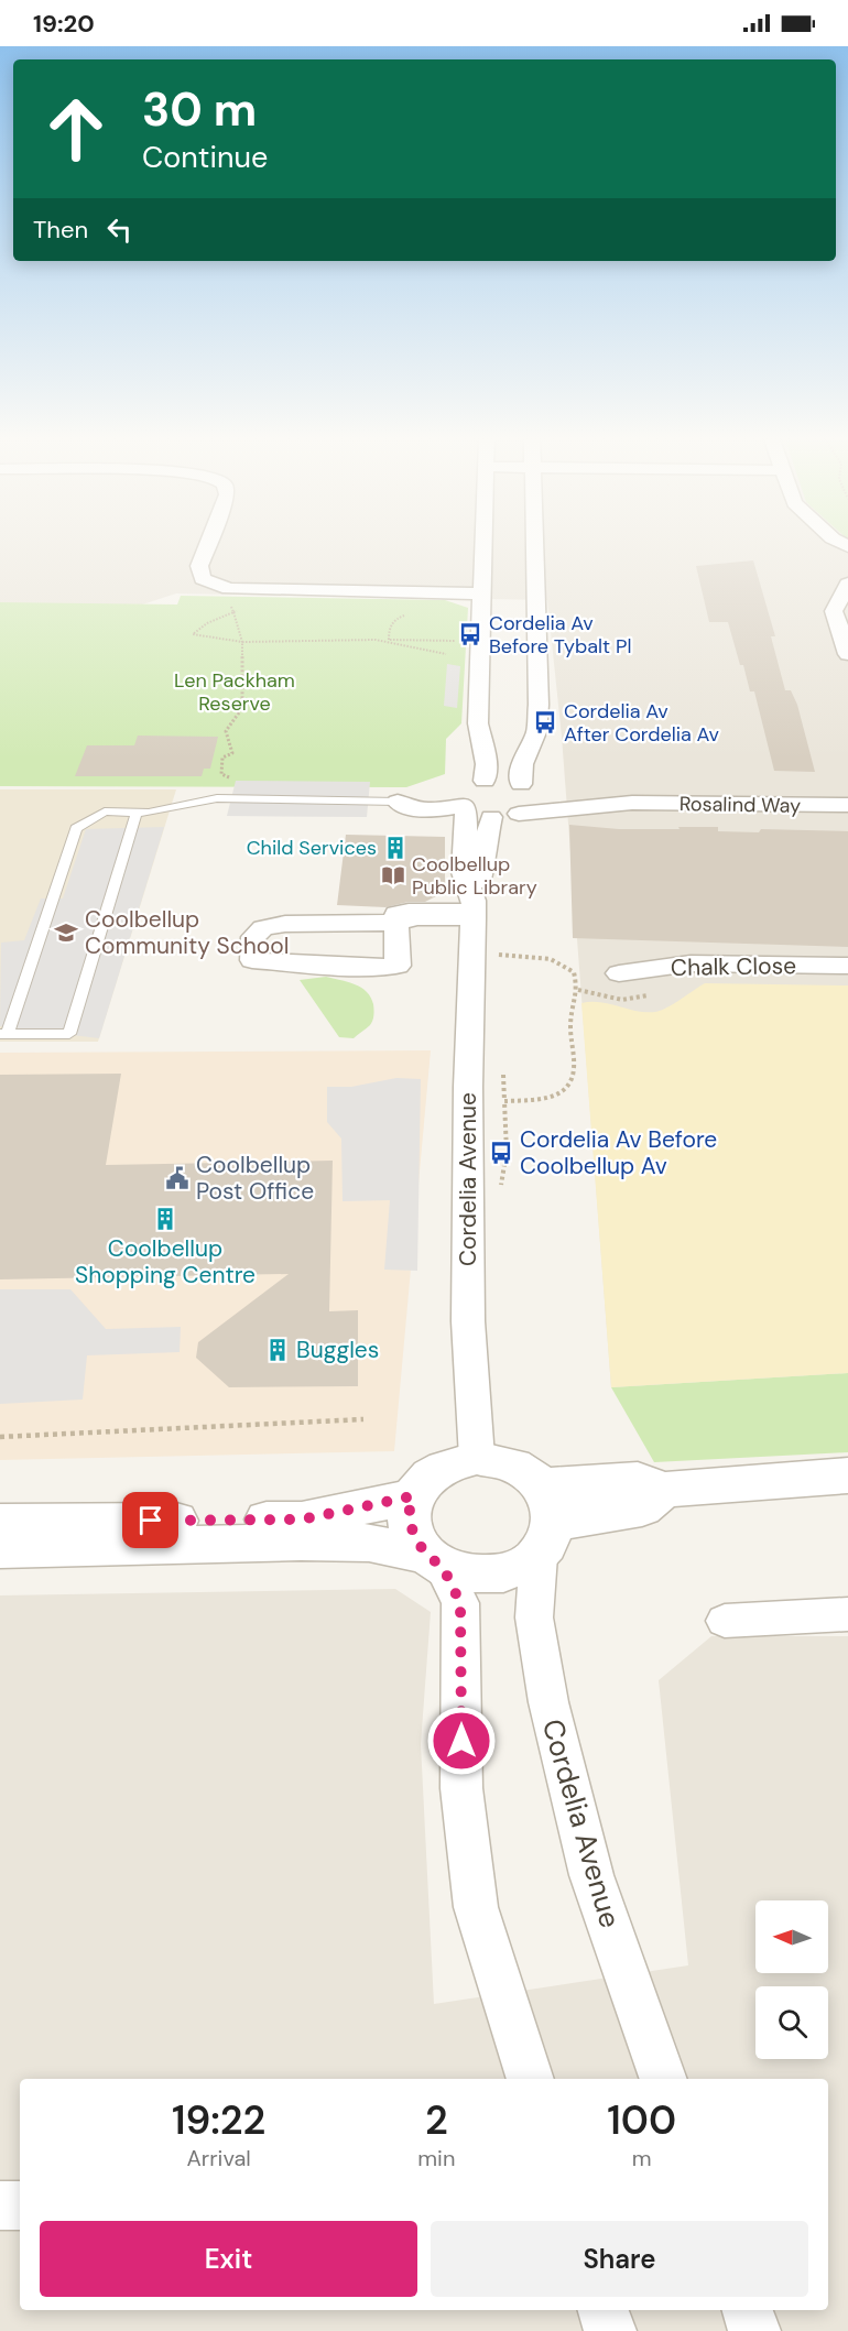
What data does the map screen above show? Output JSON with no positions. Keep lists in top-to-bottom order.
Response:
{
  "streets": {
    "street": ["Rosalind Way", "Chalk Close", "Cordelia Avenue"]
  },
  "parks": ["Len Packham Reserve"],
  "places": {
    "bus stop": ["Cordelia Av Before Tybalt Pl", "Cordelia Av After Cordelia Av", "Cordelia Av Before Coolbellup Av"],
    "building": ["Child Services", "Coolbellup Shopping Centre", "Buggles"],
    "library": ["Coolbellup Public Library"],
    "school or university": ["Coolbellup Community School"],
    "public building": ["Coolbellup Post Office"]
  },
  "north": "left",
  "page": {
    "status": "19:20",
    "turn": ["30 m", "Continue"],
    "then": "Then",
    "eta": [
      "19:22",
      "Arrival",
      "2",
      "min",
      "100",
      "m"
    ],
    "buttons": ["Exit", "Share"]
  }
}
